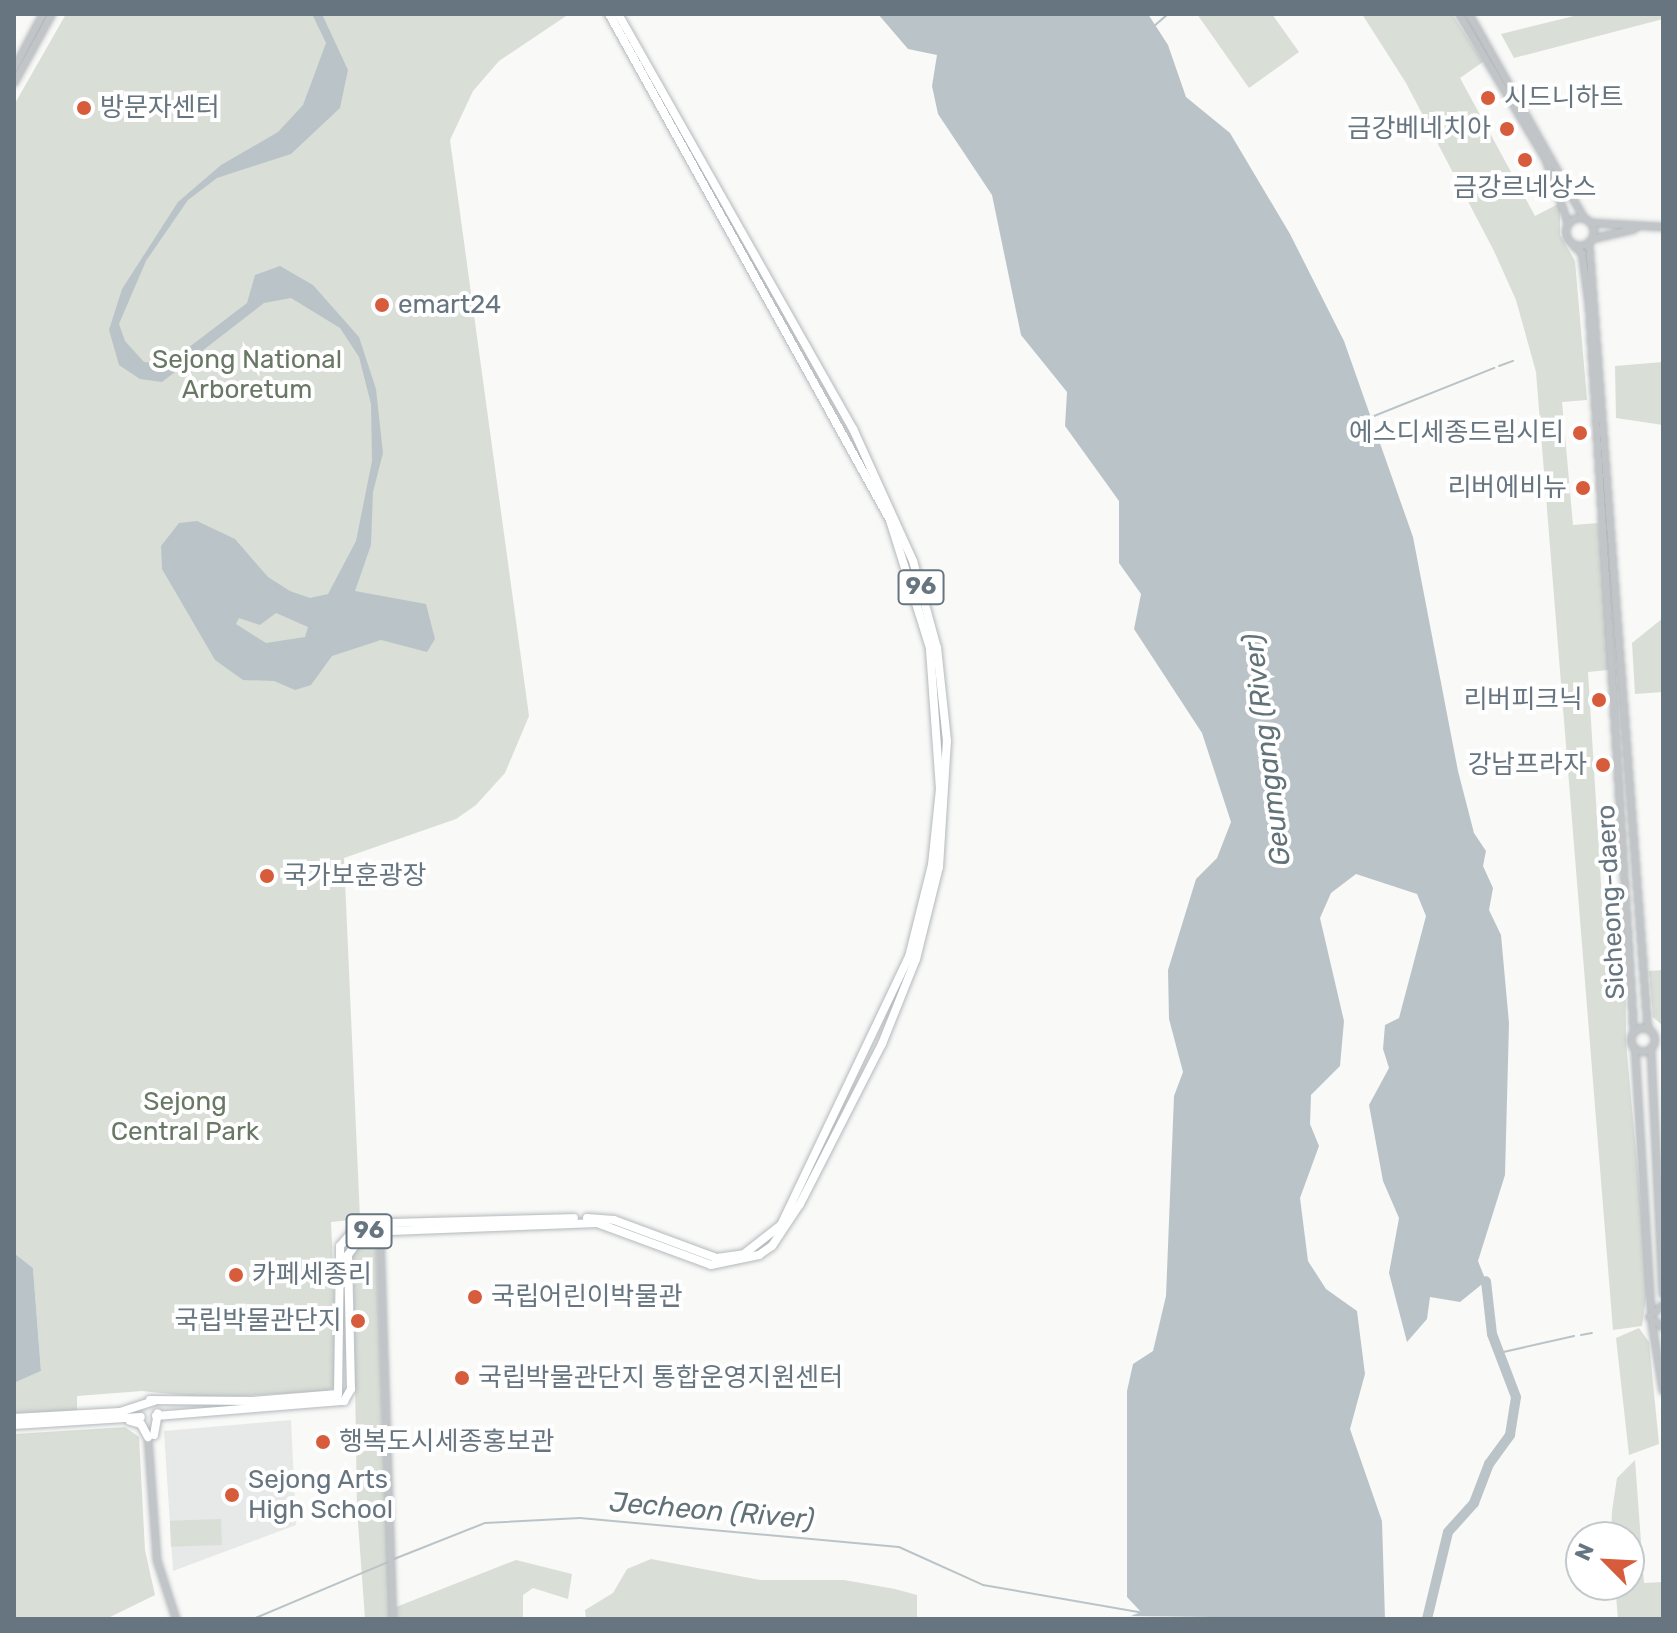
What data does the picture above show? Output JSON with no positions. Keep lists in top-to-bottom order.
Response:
{
  "streets": {
    "main road": ["96"],
    "street": ["Sicheong-daero"]
  },
  "water": ["Geumgang (River)", "Jecheon (River)"],
  "parks": ["Sejong National Arboretum", "Sejong Central Park"],
  "places": [
    "시드니하트",
    "방문자센터",
    "금강베네치아",
    "금강르네상스",
    "emart24",
    "에스디세종드림시티",
    "리버에비뉴",
    "리버피크닉",
    "강남프라자",
    "국가보훈광장",
    "카페세종리",
    "국립어린이박물관",
    "국립박물관단지",
    "국립박물관단지 통합운영지원센터",
    "행복도시세종홍보관",
    "Sejong Arts High School"
  ],
  "north": "top left"
}
